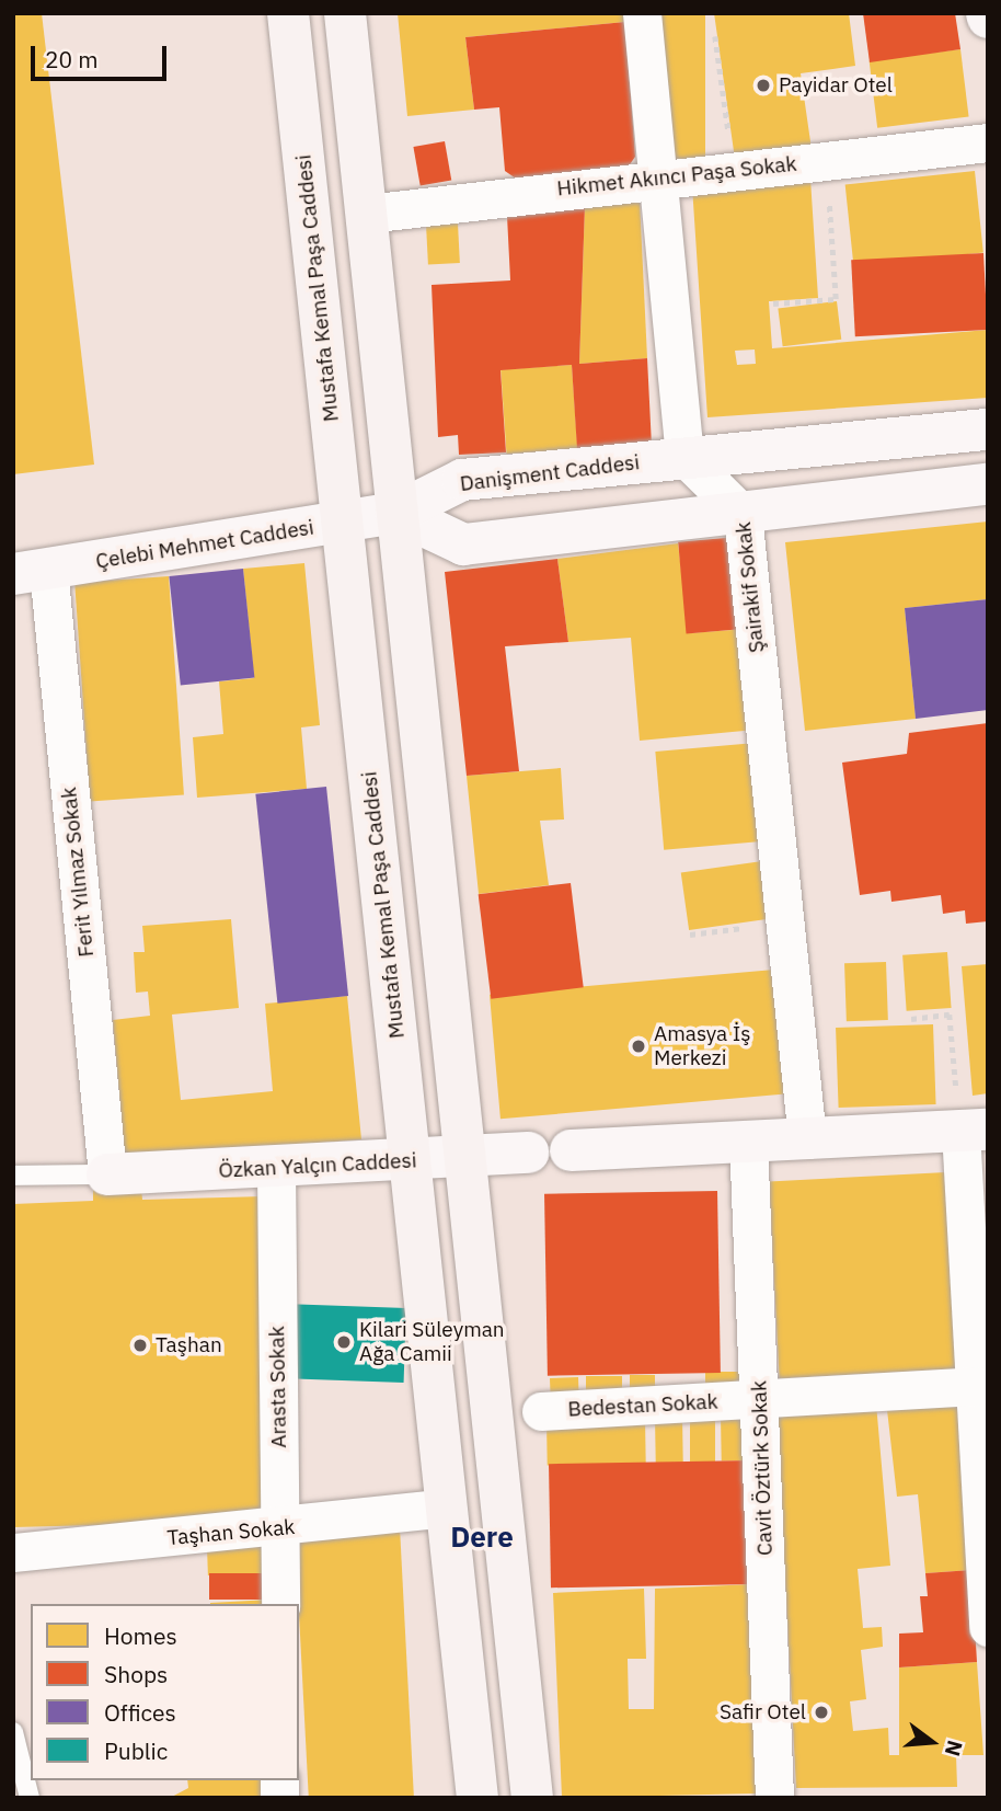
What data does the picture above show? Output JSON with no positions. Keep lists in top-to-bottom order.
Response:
{
  "streets": {
    "main road": ["Mustafa Kemal Paşa Caddesi"],
    "street": [
      "Hikmet Akıncı Paşa Sokak",
      "Danişment Caddesi",
      "Çelebi Mehmet Caddesi",
      "Şairakif Sokak",
      "Ferit Yılmaz Sokak",
      "Özkan Yalçın Caddesi",
      "Arasta Sokak",
      "Bedestan Sokak",
      "Cavit Öztürk Sokak",
      "Taşhan Sokak"
    ]
  },
  "crossings": [
    ["Mustafa Kemal Paşa Caddesi", "Çelebi Mehmet Caddesi"],
    ["Mustafa Kemal Paşa Caddesi", "Özkan Yalçın Caddesi"],
    ["Mustafa Kemal Paşa Caddesi", "Taşhan Sokak"],
    ["Danişment Caddesi", "Çelebi Mehmet Caddesi"],
    ["Danişment Caddesi", "Şairakif Sokak"],
    ["Çelebi Mehmet Caddesi", "Ferit Yılmaz Sokak"],
    ["Ferit Yılmaz Sokak", "Özkan Yalçın Caddesi"],
    ["Özkan Yalçın Caddesi", "Arasta Sokak"],
    ["Arasta Sokak", "Taşhan Sokak"],
    ["Bedestan Sokak", "Cavit Öztürk Sokak"]
  ],
  "districts": ["Dere"],
  "places": [
    "Payidar Otel",
    "Amasya İş Merkezi",
    "Kilari Süleyman Ağa Camii",
    "Taşhan",
    "Safir Otel"
  ],
  "legend": [
    "Homes",
    "Shops",
    "Offices",
    "Public"
  ],
  "scale_bar": "20 m",
  "north": "right"
}
